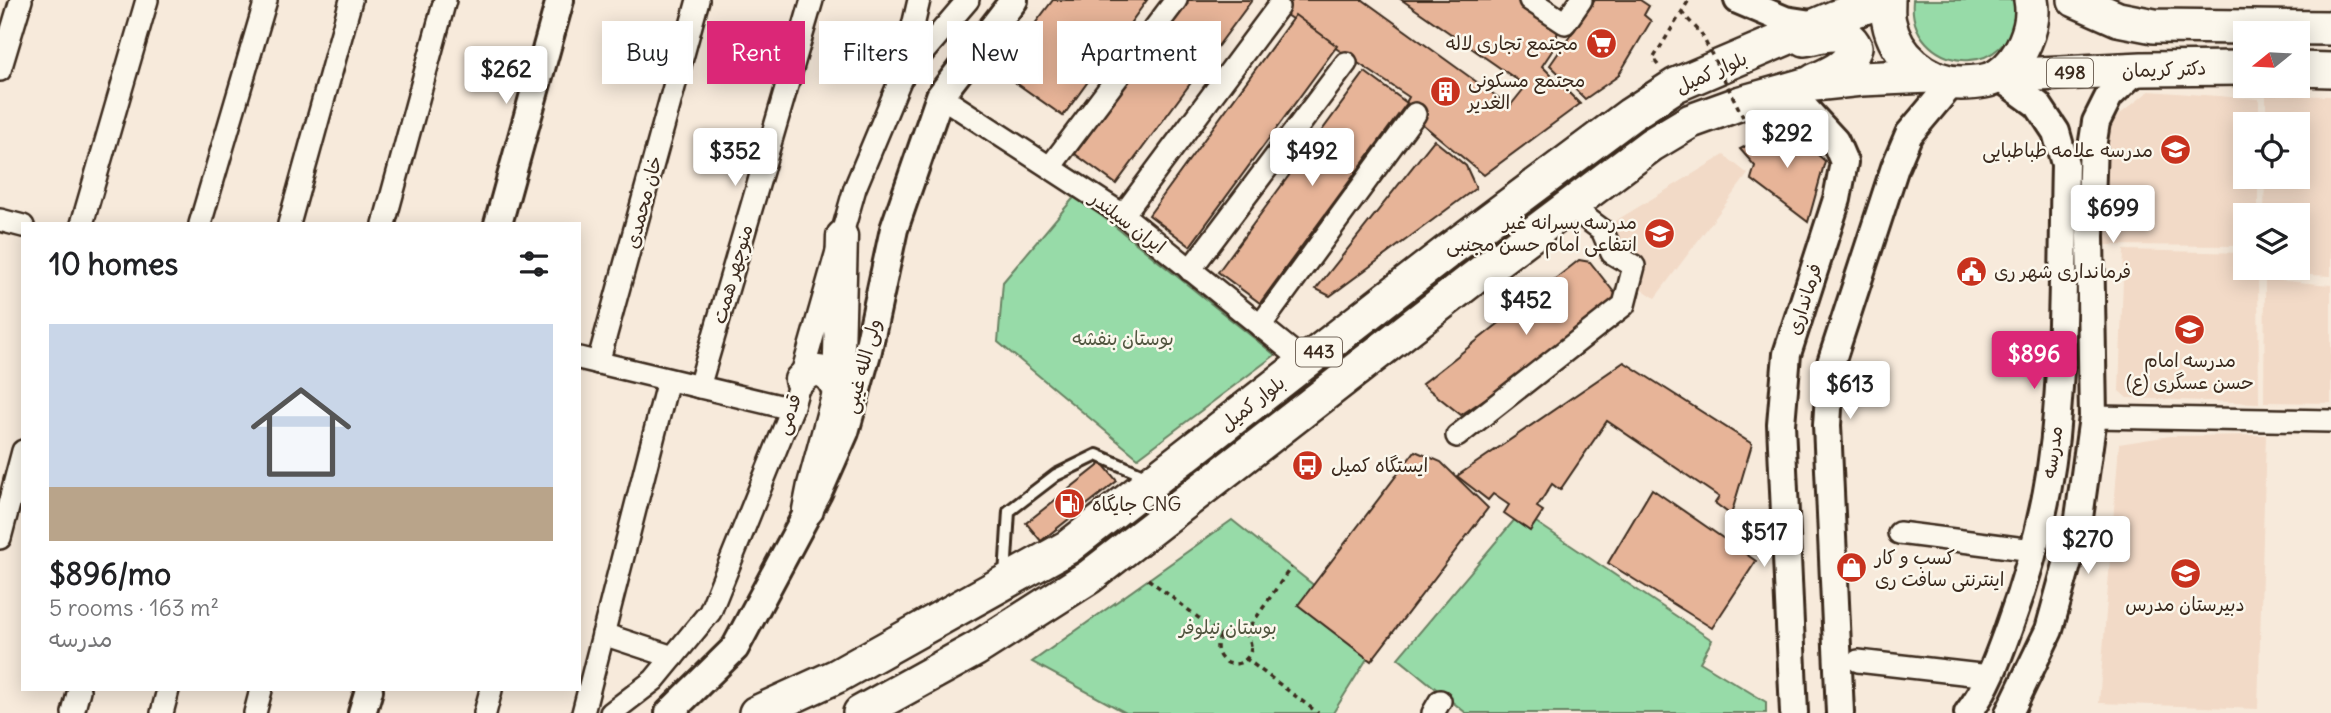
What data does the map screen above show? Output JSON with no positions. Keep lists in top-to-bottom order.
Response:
{
  "streets": {
    "main road": [
      "دکتر کریمان",
      "بلوار کمیل",
      "498",
      "443"
    ],
    "street": [
      "خان محمدی",
      "ایران سیلندر",
      "منوچهر همت",
      "فرمانداری",
      "ولی الله غیبی",
      "قدمی",
      "مدرسه"
    ]
  },
  "crossings": [
    ["دکتر کریمان", "بلوار کمیل"],
    ["دکتر کریمان", "مدرسه"],
    ["بلوار کمیل", "ایران سیلندر"],
    ["بلوار کمیل", "فرمانداری"],
    ["ایران سیلندر", "ولی الله غیبی"]
  ],
  "parks": ["بوستان بنفشه", "بوستان نیلوفر"],
  "places": {
    "supermarket": ["مجتمع تجاری لاله"],
    "building": ["مجتمع مسکونی الغدیر"],
    "school or university": [
      "مدرسه علامه طباطبایی",
      "مدرسه پسرانه غیر انتفاعی امام حسن مجنبی",
      "مدرسه امام حسن عسگری (ع)",
      "دبیرستان مدرس"
    ],
    "public building": ["فرمانداری شهر ری"],
    "bus stop": ["ایستگاه کمیل"],
    "fuel station": ["جایگاه CNG"],
    "shop": ["کسب و کار اینترنتی سافت ری"]
  },
  "north": "left",
  "page": {
    "chip": [
      "Buy",
      "Rent",
      "Filters",
      "New",
      "Apartment"
    ],
    "price": [
      "$262",
      "$292",
      "$352",
      "$492",
      "$699",
      "$452",
      "$896",
      "$613",
      "$517",
      "$270"
    ],
    "heading": "10 homes",
    "list": [
      {
        "name": "$896/mo",
        "note": "5 rooms · 163 m² · مدرسه"
      }
    ]
  }
}
